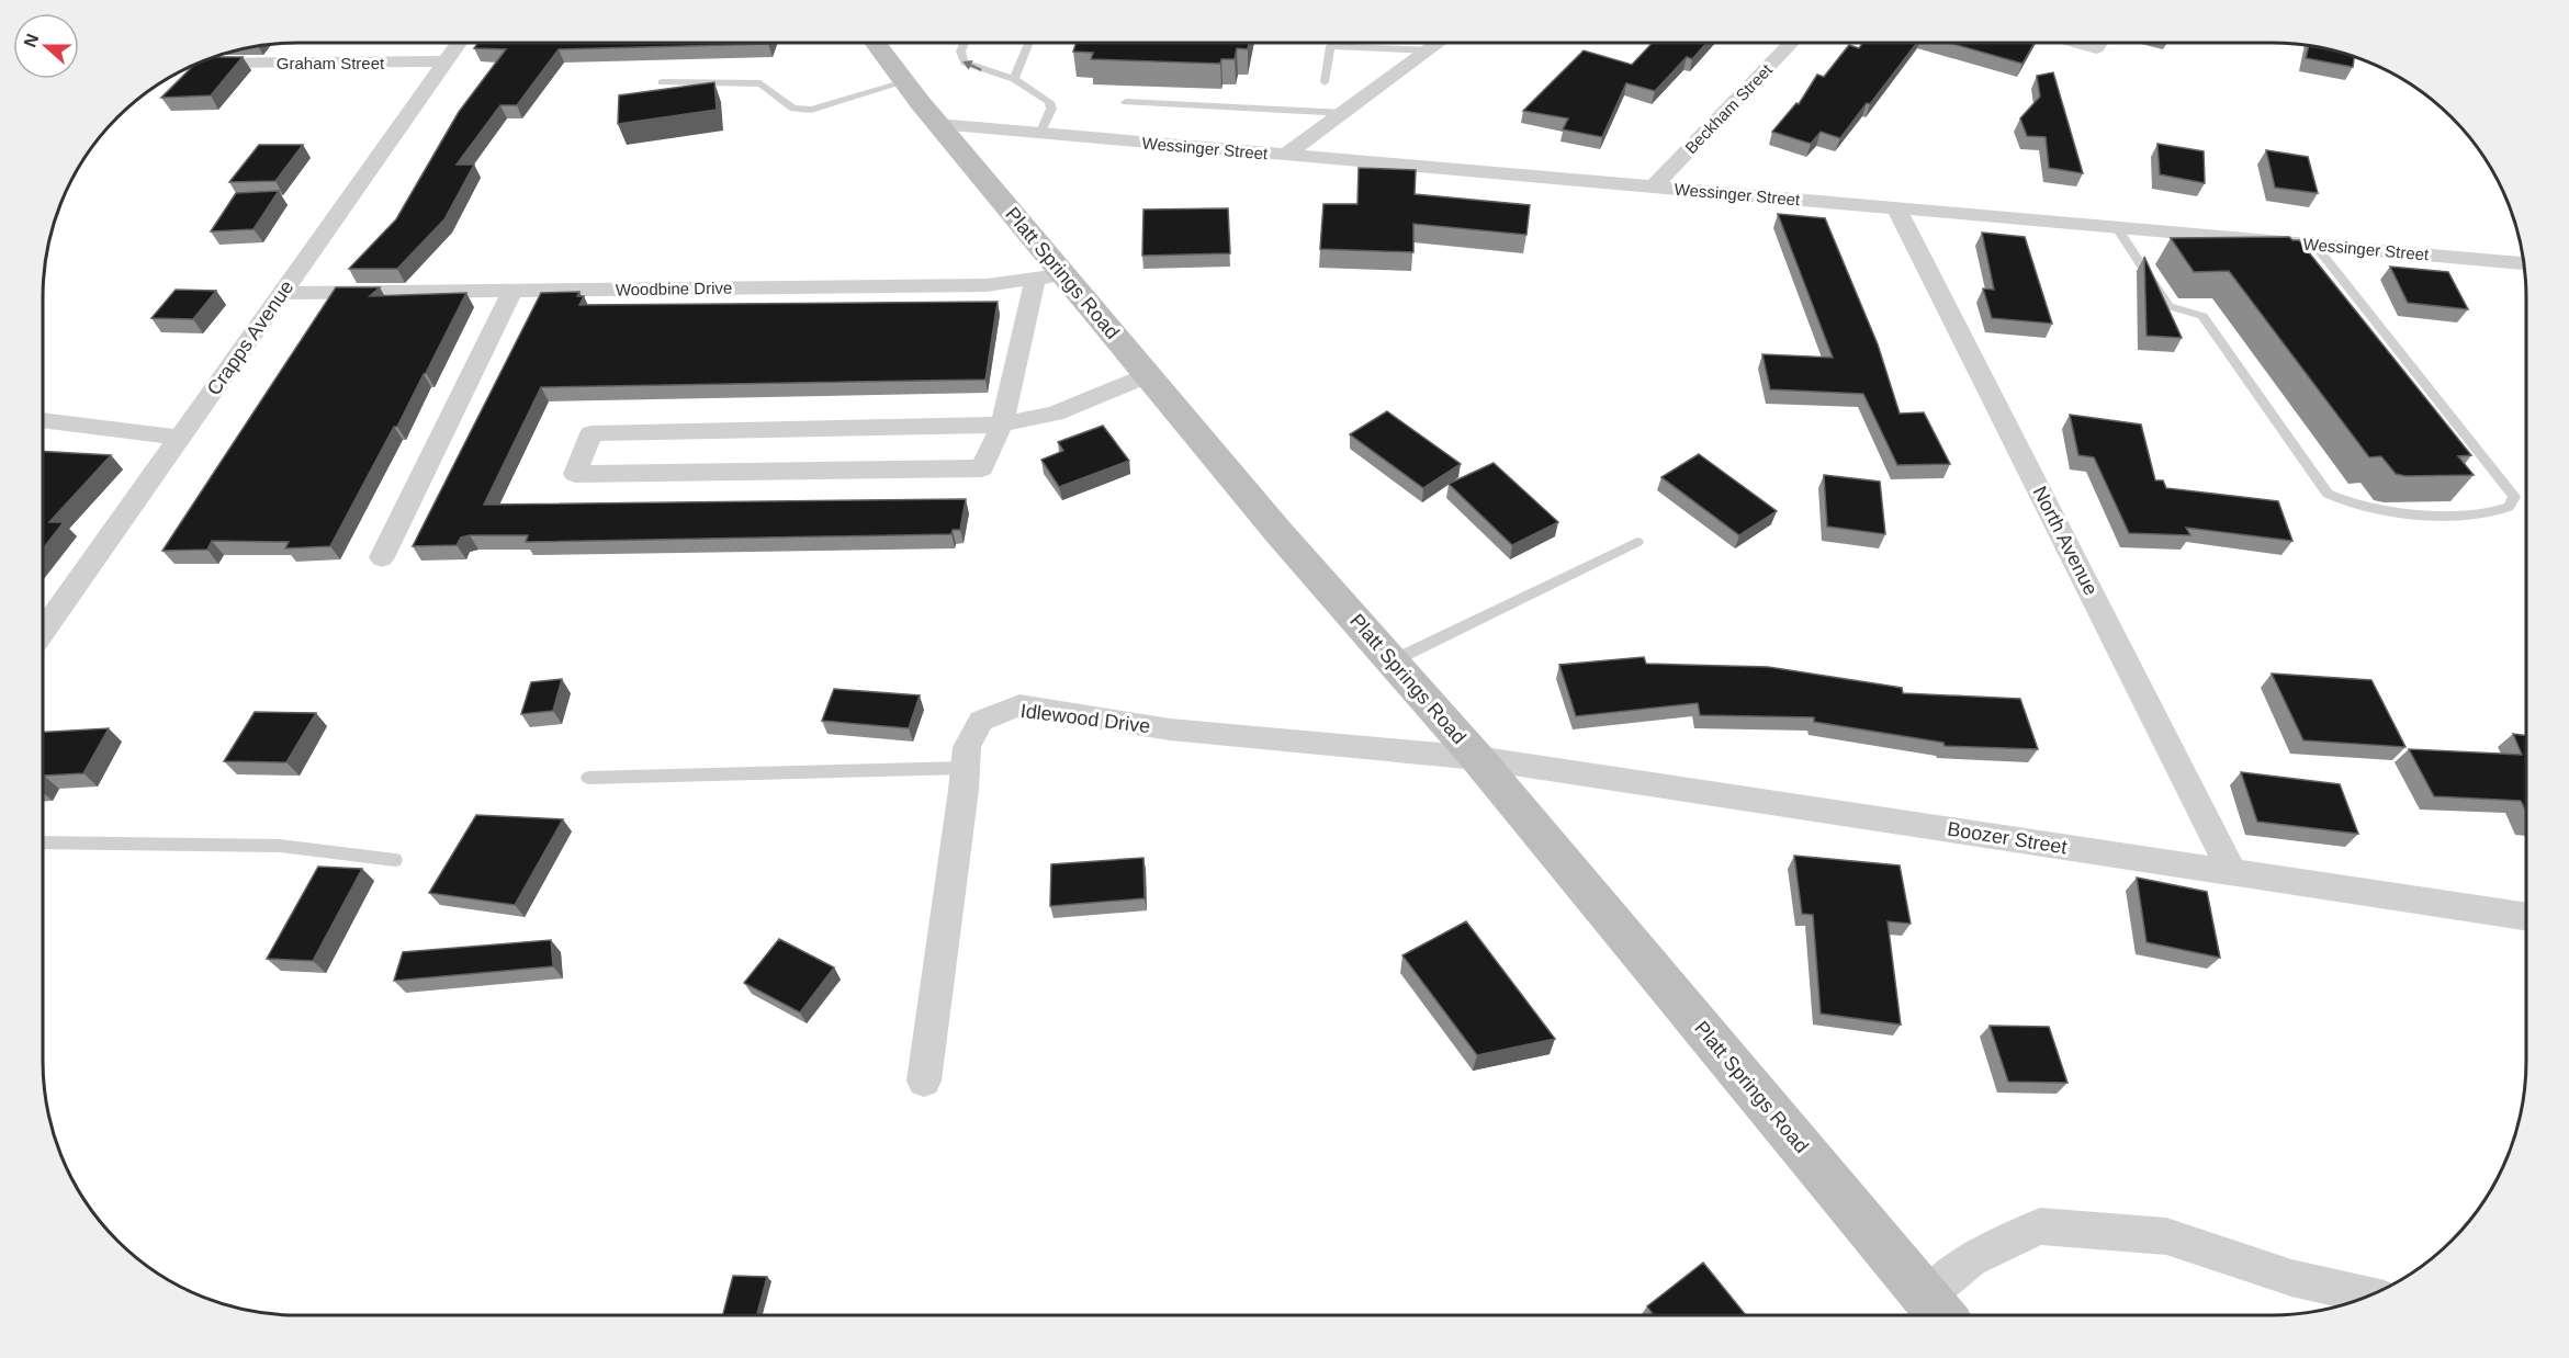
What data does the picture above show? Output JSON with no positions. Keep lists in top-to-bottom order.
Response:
{
  "streets": {
    "main road": ["Platt Springs Road"],
    "street": [
      "Graham Street",
      "Beckham Street",
      "Wessinger Street",
      "Woodbine Drive",
      "Crapps Avenue",
      "North Avenue",
      "Idlewood Drive",
      "Boozer Street"
    ]
  },
  "crossings": [
    ["Graham Street", "Crapps Avenue"],
    ["Beckham Street", "Wessinger Street"],
    ["Wessinger Street", "Platt Springs Road"],
    ["Wessinger Street", "North Avenue"],
    ["Platt Springs Road", "Woodbine Drive"],
    ["Platt Springs Road", "Idlewood Drive"],
    ["Platt Springs Road", "Boozer Street"],
    ["Woodbine Drive", "Crapps Avenue"],
    ["North Avenue", "Boozer Street"],
    ["Idlewood Drive", "Boozer Street"]
  ],
  "north": "left"
}
